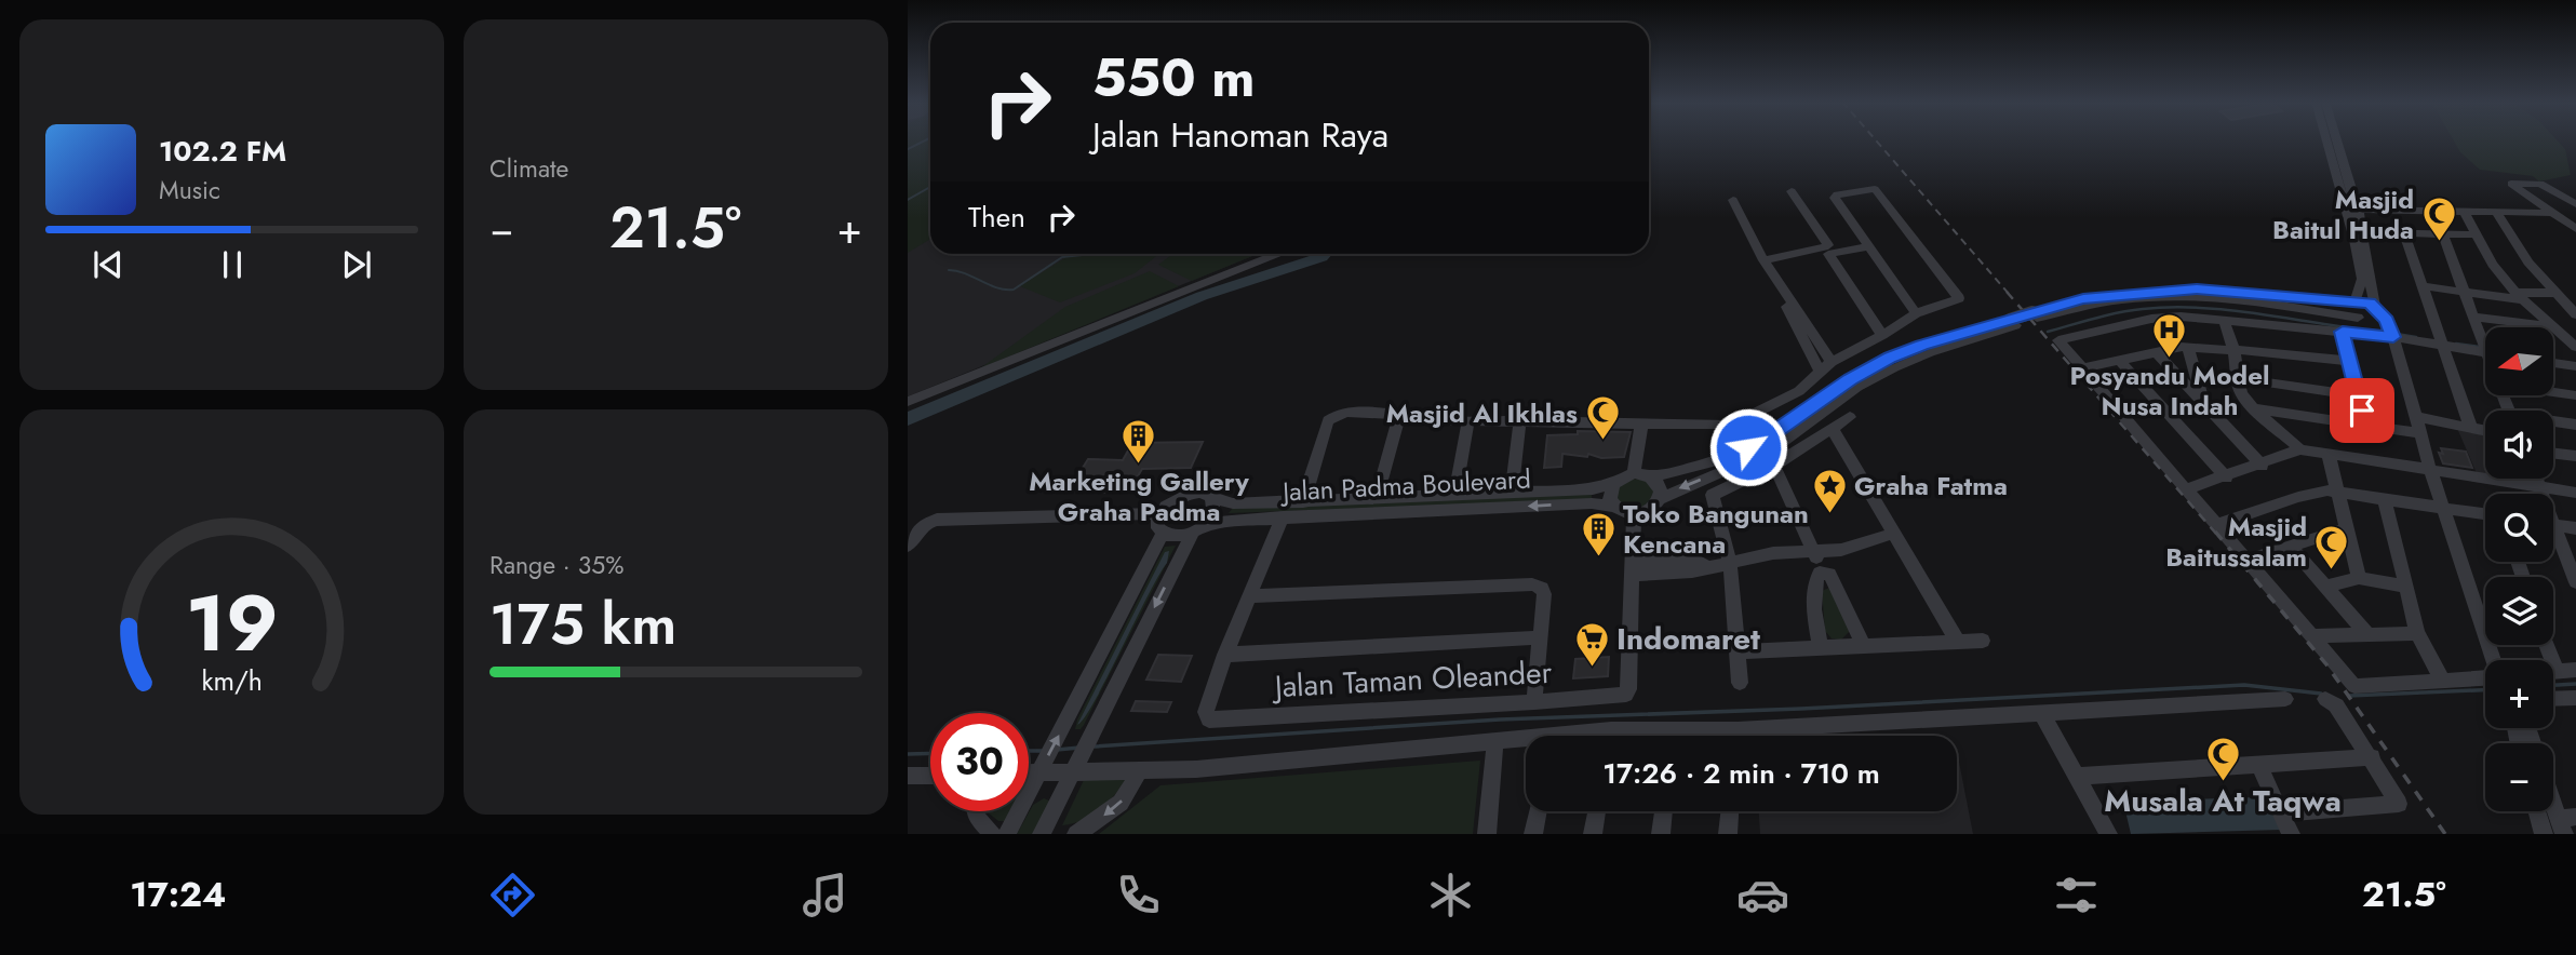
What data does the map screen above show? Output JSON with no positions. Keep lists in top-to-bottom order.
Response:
{
  "streets": {
    "street": ["Jalan Padma Boulevard", "Jalan Taman Oleander"]
  },
  "places": {
    "mosque": [
      "Masjid Baitul Huda",
      "Masjid Al Ikhlas",
      "Masjid Baitussalam",
      "Musala At Taqwa"
    ],
    "hospital": ["Posyandu Model Nusa Indah"],
    "building": ["Marketing Gallery Graha Padma", "Toko Bangunan Kencana"],
    "place": ["Graha Fatma"],
    "supermarket": ["Indomaret"]
  },
  "north": "left",
  "page": {
    "tile": [
      "Climate",
      ["Range · 35%", "175 km"]
    ],
    "turn": ["550 m", "Jalan Hanoman Raya"],
    "song": ["102.2 FM", "Music"],
    "then": "Then",
    "heat": ["−", "21.5°", "+"],
    "map_buttons": ["+", "−"],
    "limit": "30",
    "trip": "17:26 · 2 min · 710 m",
    "tabs": ["17:24", "21.5°"],
    "gauge": ["19", "km/h"]
  }
}
